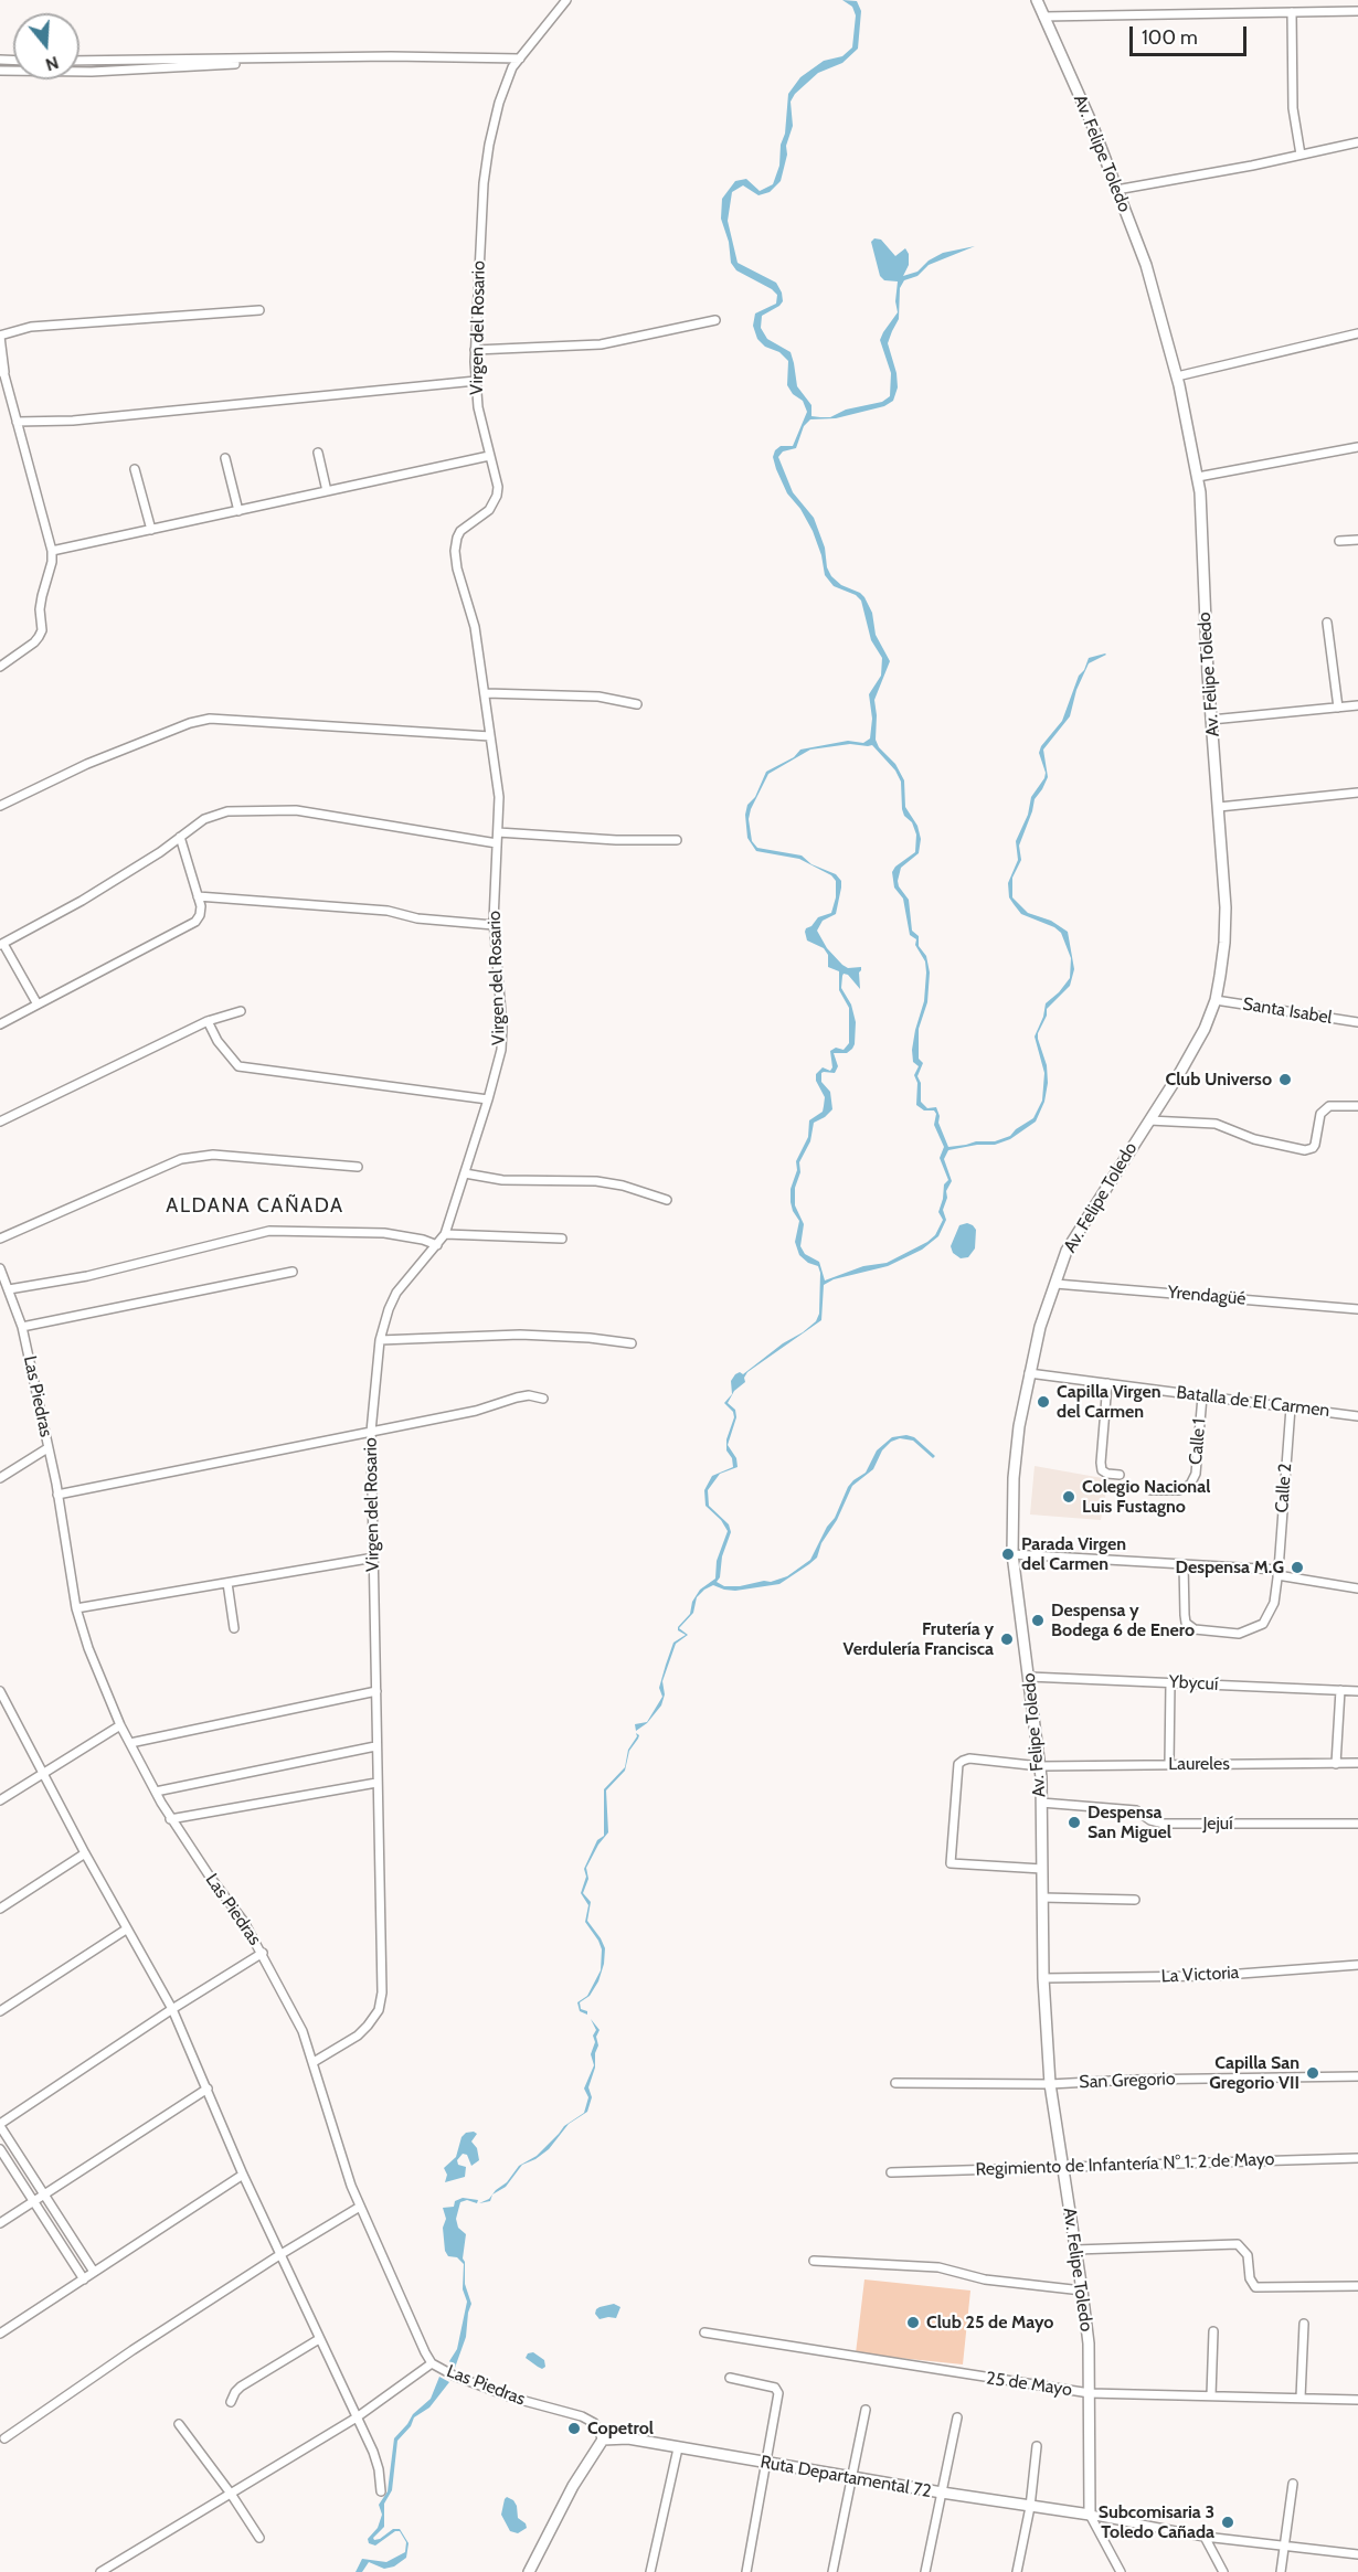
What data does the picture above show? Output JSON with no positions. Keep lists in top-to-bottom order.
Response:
{
  "streets": {
    "main road": ["Av. Felipe Toledo", "Ruta Departamental 72"],
    "street": [
      "Virgen del Rosario",
      "Santa Isabel",
      "Yrendagüé",
      "Las Piedras",
      "Batalla de El Carmen",
      "Calle 1",
      "Calle 2",
      "Ybycuí",
      "Laureles",
      "Jejuí",
      "La Victoria",
      "San Gregorio",
      "Regimiento de Infantería N° 1. 2 de Mayo",
      "25 de Mayo"
    ]
  },
  "crossings": [
    ["Av. Felipe Toledo", "Santa Isabel"],
    ["Av. Felipe Toledo", "Yrendagüé"],
    ["Av. Felipe Toledo", "Batalla de El Carmen"],
    ["Av. Felipe Toledo", "Ybycuí"],
    ["Av. Felipe Toledo", "Laureles"],
    ["Av. Felipe Toledo", "Jejuí"],
    ["Av. Felipe Toledo", "La Victoria"],
    ["Av. Felipe Toledo", "San Gregorio"],
    ["Av. Felipe Toledo", "Regimiento de Infantería N° 1. 2 de Mayo"],
    ["Av. Felipe Toledo", "25 de Mayo"],
    ["Av. Felipe Toledo", "Ruta Departamental 72"],
    ["Virgen del Rosario", "Las Piedras"],
    ["Las Piedras", "Ruta Departamental 72"],
    ["Batalla de El Carmen", "Calle 1"],
    ["Batalla de El Carmen", "Calle 2"]
  ],
  "districts": ["ALDANA CAÑADA"],
  "places": [
    "Club Universo",
    "Capilla Virgen del Carmen",
    "Colegio Nacional Luis Fustagno",
    "Parada Virgen del Carmen",
    "Despensa M.G",
    "Despensa y Bodega 6 de Enero",
    "Frutería y Verdulería Francisca",
    "Despensa San Miguel",
    "Capilla San Gregorio VII",
    "Club 25 de Mayo",
    "Copetrol",
    "Subcomisaria 3 Toledo Cañada"
  ],
  "scale_bar": "100 m",
  "north": "bottom"
}
